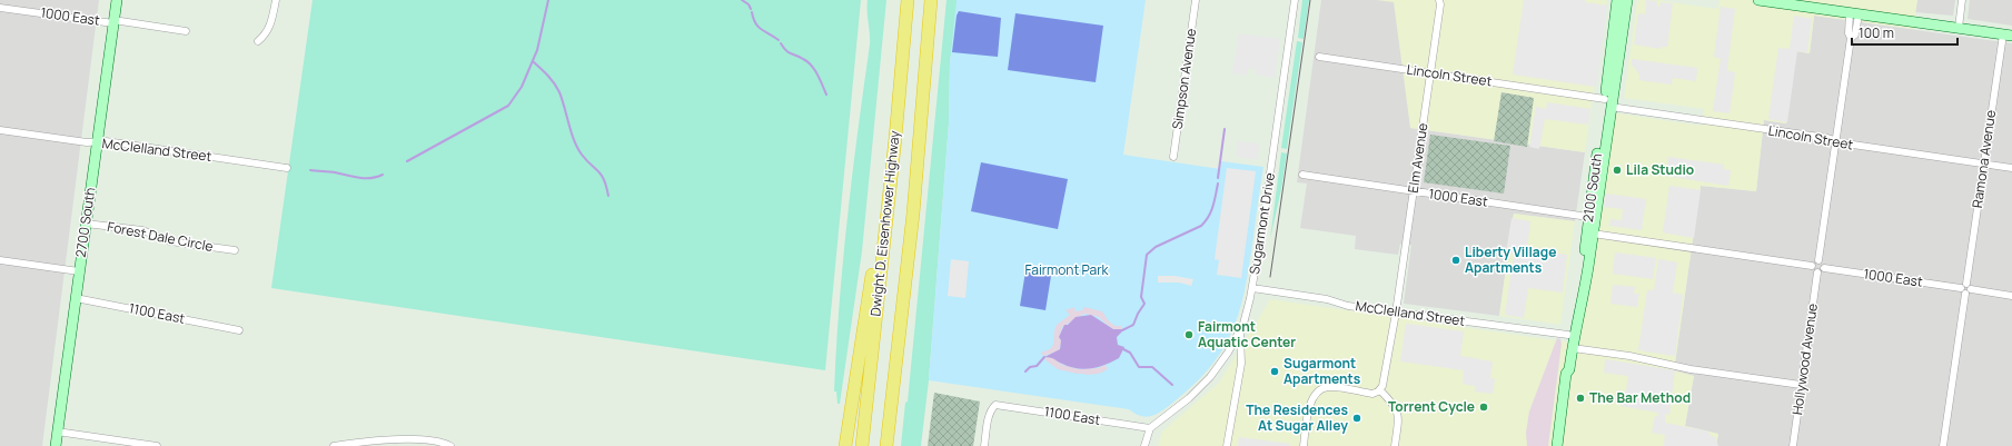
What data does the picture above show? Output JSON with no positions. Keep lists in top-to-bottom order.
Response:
{
  "streets": {
    "highway": ["Dwight D. Eisenhower Highway"],
    "main road": ["2100 South", "2700 South"],
    "street": [
      "1000 East",
      "Lincoln Street",
      "Simpson Avenue",
      "McClelland Street",
      "Elm Avenue",
      "Ramona Avenue",
      "Sugarmont Drive",
      "Forest Dale Circle",
      "1100 East",
      "Hollywood Avenue"
    ]
  },
  "crossings": [
    ["1000 East", "Elm Avenue"],
    ["1000 East", "Ramona Avenue"],
    ["1000 East", "2100 South"],
    ["1000 East", "2700 South"],
    ["1000 East", "Hollywood Avenue"],
    ["Lincoln Street", "Elm Avenue"],
    ["Lincoln Street", "Ramona Avenue"],
    ["Lincoln Street", "2100 South"],
    ["McClelland Street", "Elm Avenue"],
    ["McClelland Street", "2100 South"],
    ["McClelland Street", "2700 South"],
    ["McClelland Street", "Sugarmont Drive"],
    ["2700 South", "Forest Dale Circle"],
    ["2700 South", "1100 East"]
  ],
  "parks": ["Fairmont Park"],
  "places": [
    "Lila Studio",
    "Liberty Village Apartments",
    "Fairmont Aquatic Center",
    "Sugarmont Apartments",
    "The Bar Method",
    "Torrent Cycle",
    "The Residences At Sugar Alley"
  ],
  "scale_bar": "100 m"
}
